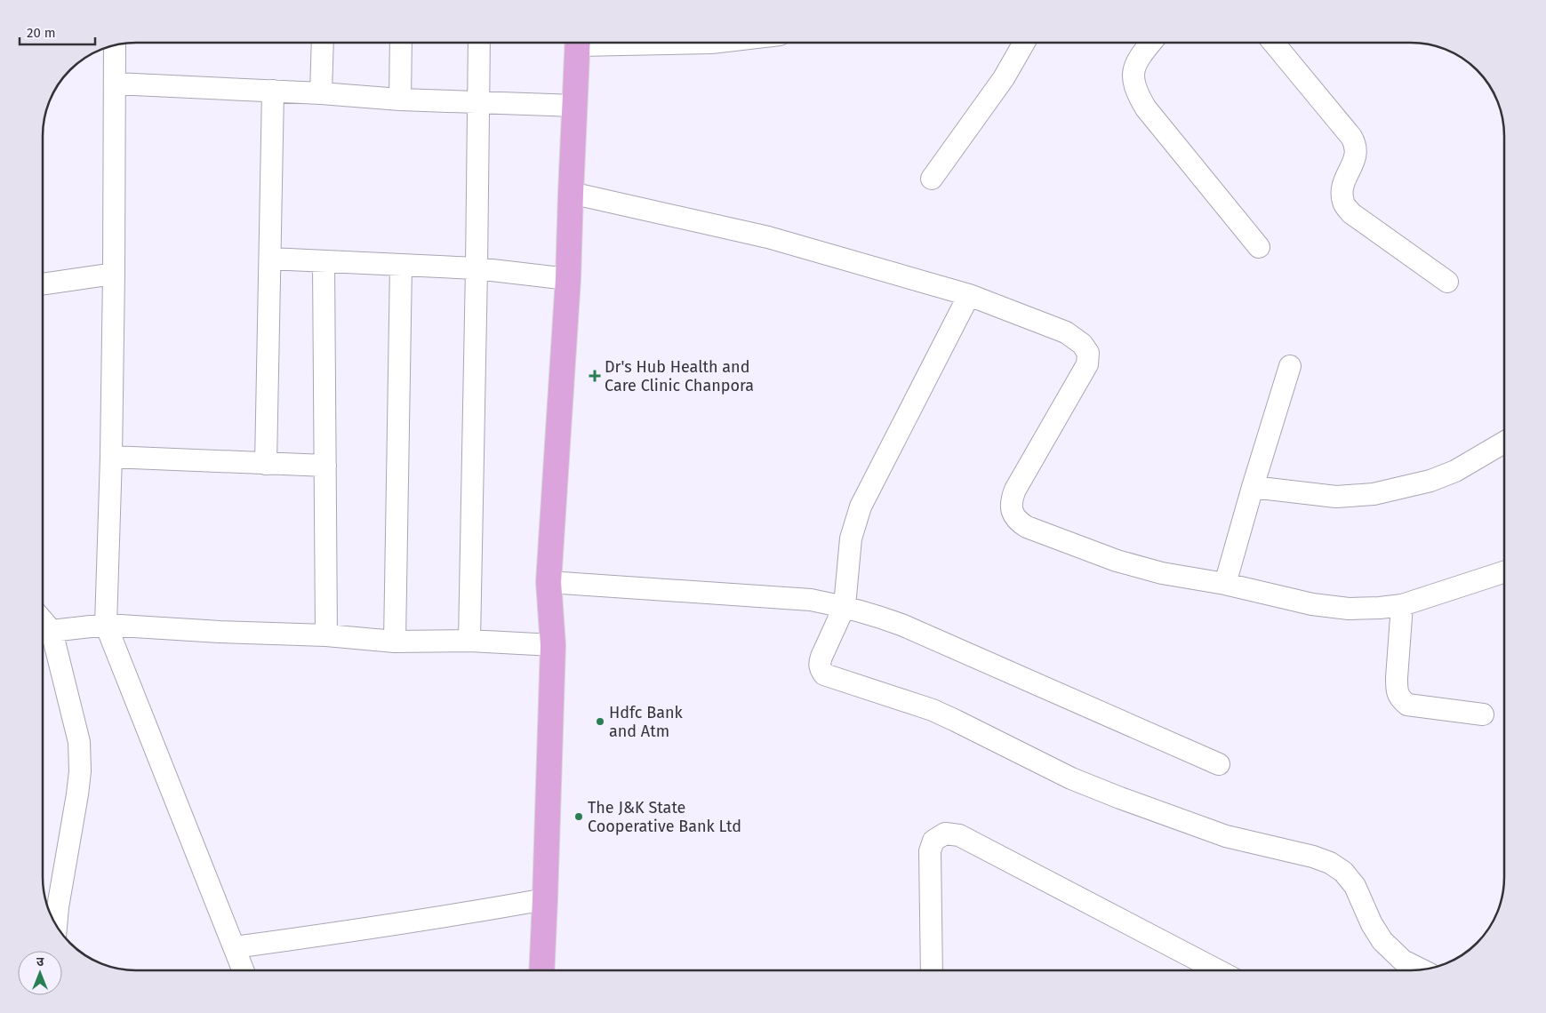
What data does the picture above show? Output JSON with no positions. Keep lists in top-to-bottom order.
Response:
{
  "places": {
    "health": ["Dr's Hub Health and Care Clinic Chanpora"],
    "other": ["Hdfc Bank and Atm", "The J&K State Cooperative Bank Ltd"]
  },
  "scale_bar": "20 m",
  "north": "top"
}
